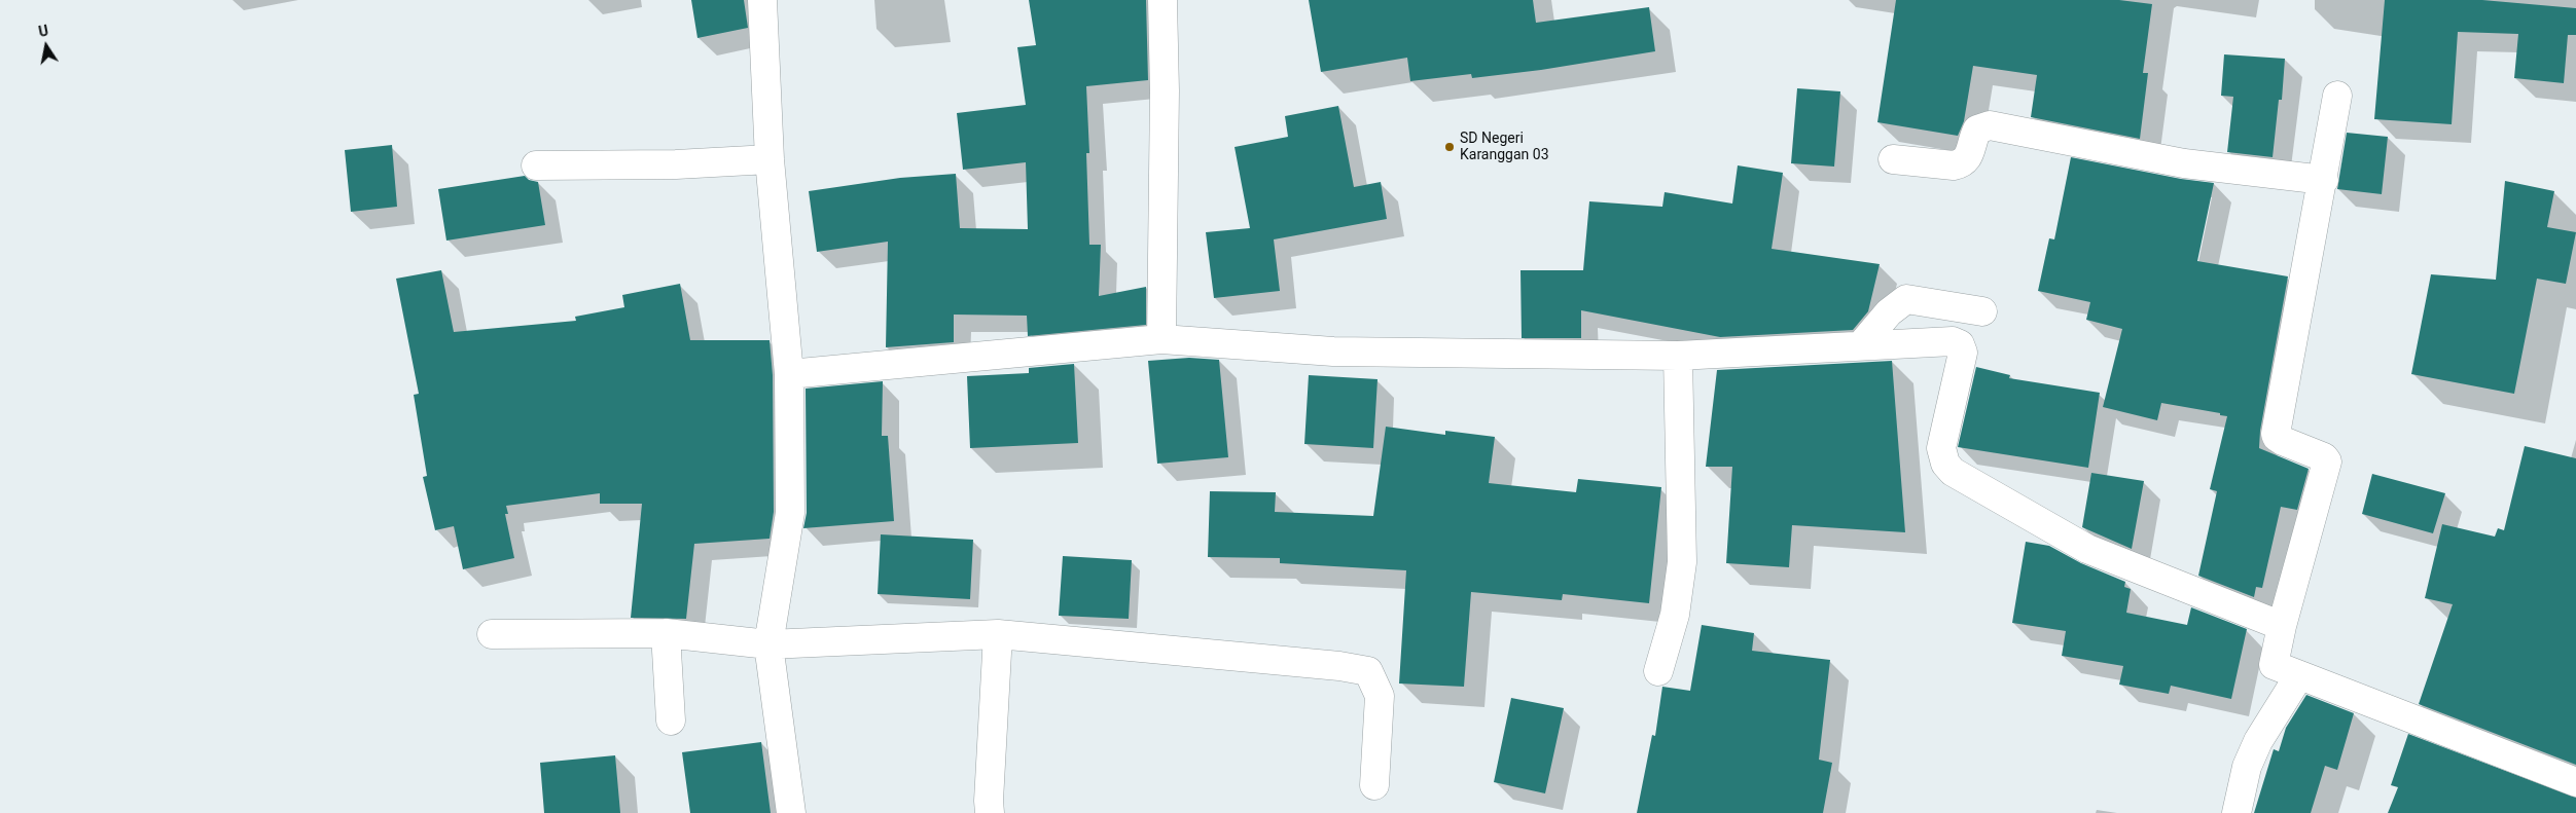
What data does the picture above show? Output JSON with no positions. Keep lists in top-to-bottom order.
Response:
{
  "places": ["SD Negeri Karanggan 03"],
  "north": "top"
}
